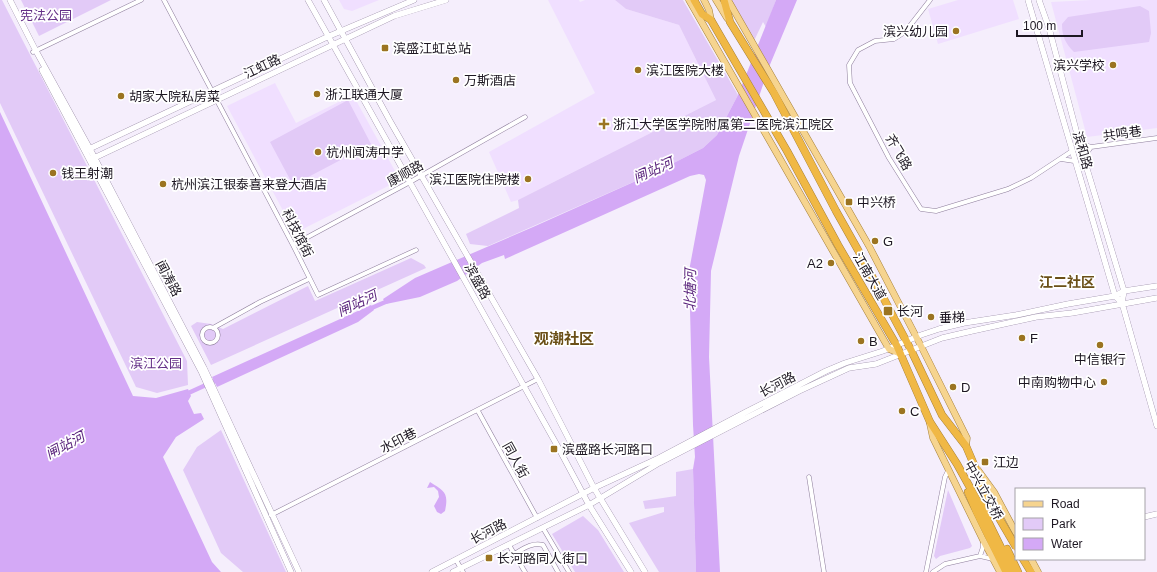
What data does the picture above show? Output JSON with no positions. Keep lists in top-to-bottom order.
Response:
{
  "streets": {
    "highway": ["江南大道", "中兴立交桥"],
    "main road": [
      "江虹路",
      "滨和路",
      "闻涛路",
      "滨盛路",
      "长河路"
    ],
    "street": [
      "共鸣巷",
      "齐飞路",
      "康顺路",
      "科技馆街",
      "水印巷",
      "同人街"
    ]
  },
  "crossings": [
    ["江虹路", "科技馆街"],
    ["江虹路", "闻涛路"],
    ["江虹路", "滨盛路"],
    ["共鸣巷", "滨和路"],
    ["滨和路", "齐飞路"],
    ["滨和路", "长河路"],
    ["康顺路", "科技馆街"],
    ["康顺路", "滨盛路"],
    ["江南大道", "长河路"],
    ["江南大道", "中兴立交桥"],
    ["闻涛路", "水印巷"],
    ["滨盛路", "长河路"],
    ["滨盛路", "水印巷"],
    ["长河路", "同人街"],
    ["水印巷", "同人街"]
  ],
  "districts": ["江二社区", "观潮社区"],
  "water": ["闸站河", "北塘河"],
  "parks": ["宪法公园", "滨江公园"],
  "places": {
    "other": [
      "滨兴幼儿园",
      "滨兴学校",
      "滨江医院大楼",
      "万斯酒店",
      "浙江联通大厦",
      "胡家大院私房菜",
      "杭州闻涛中学",
      "钱王射潮",
      "滨江医院住院楼",
      "杭州滨江银泰喜来登大酒店",
      "G",
      "A2",
      "垂梯",
      "F",
      "B",
      "中信银行",
      "中南购物中心",
      "D",
      "C"
    ],
    "transit": [
      "滨盛江虹总站",
      "中兴桥",
      "长河",
      "滨盛路长河路口",
      "江边",
      "长河路同人街口"
    ],
    "health": ["浙江大学医学院附属第二医院滨江院区"]
  },
  "legend": ["Road", "Park", "Water"],
  "scale_bar": "100 m"
}
